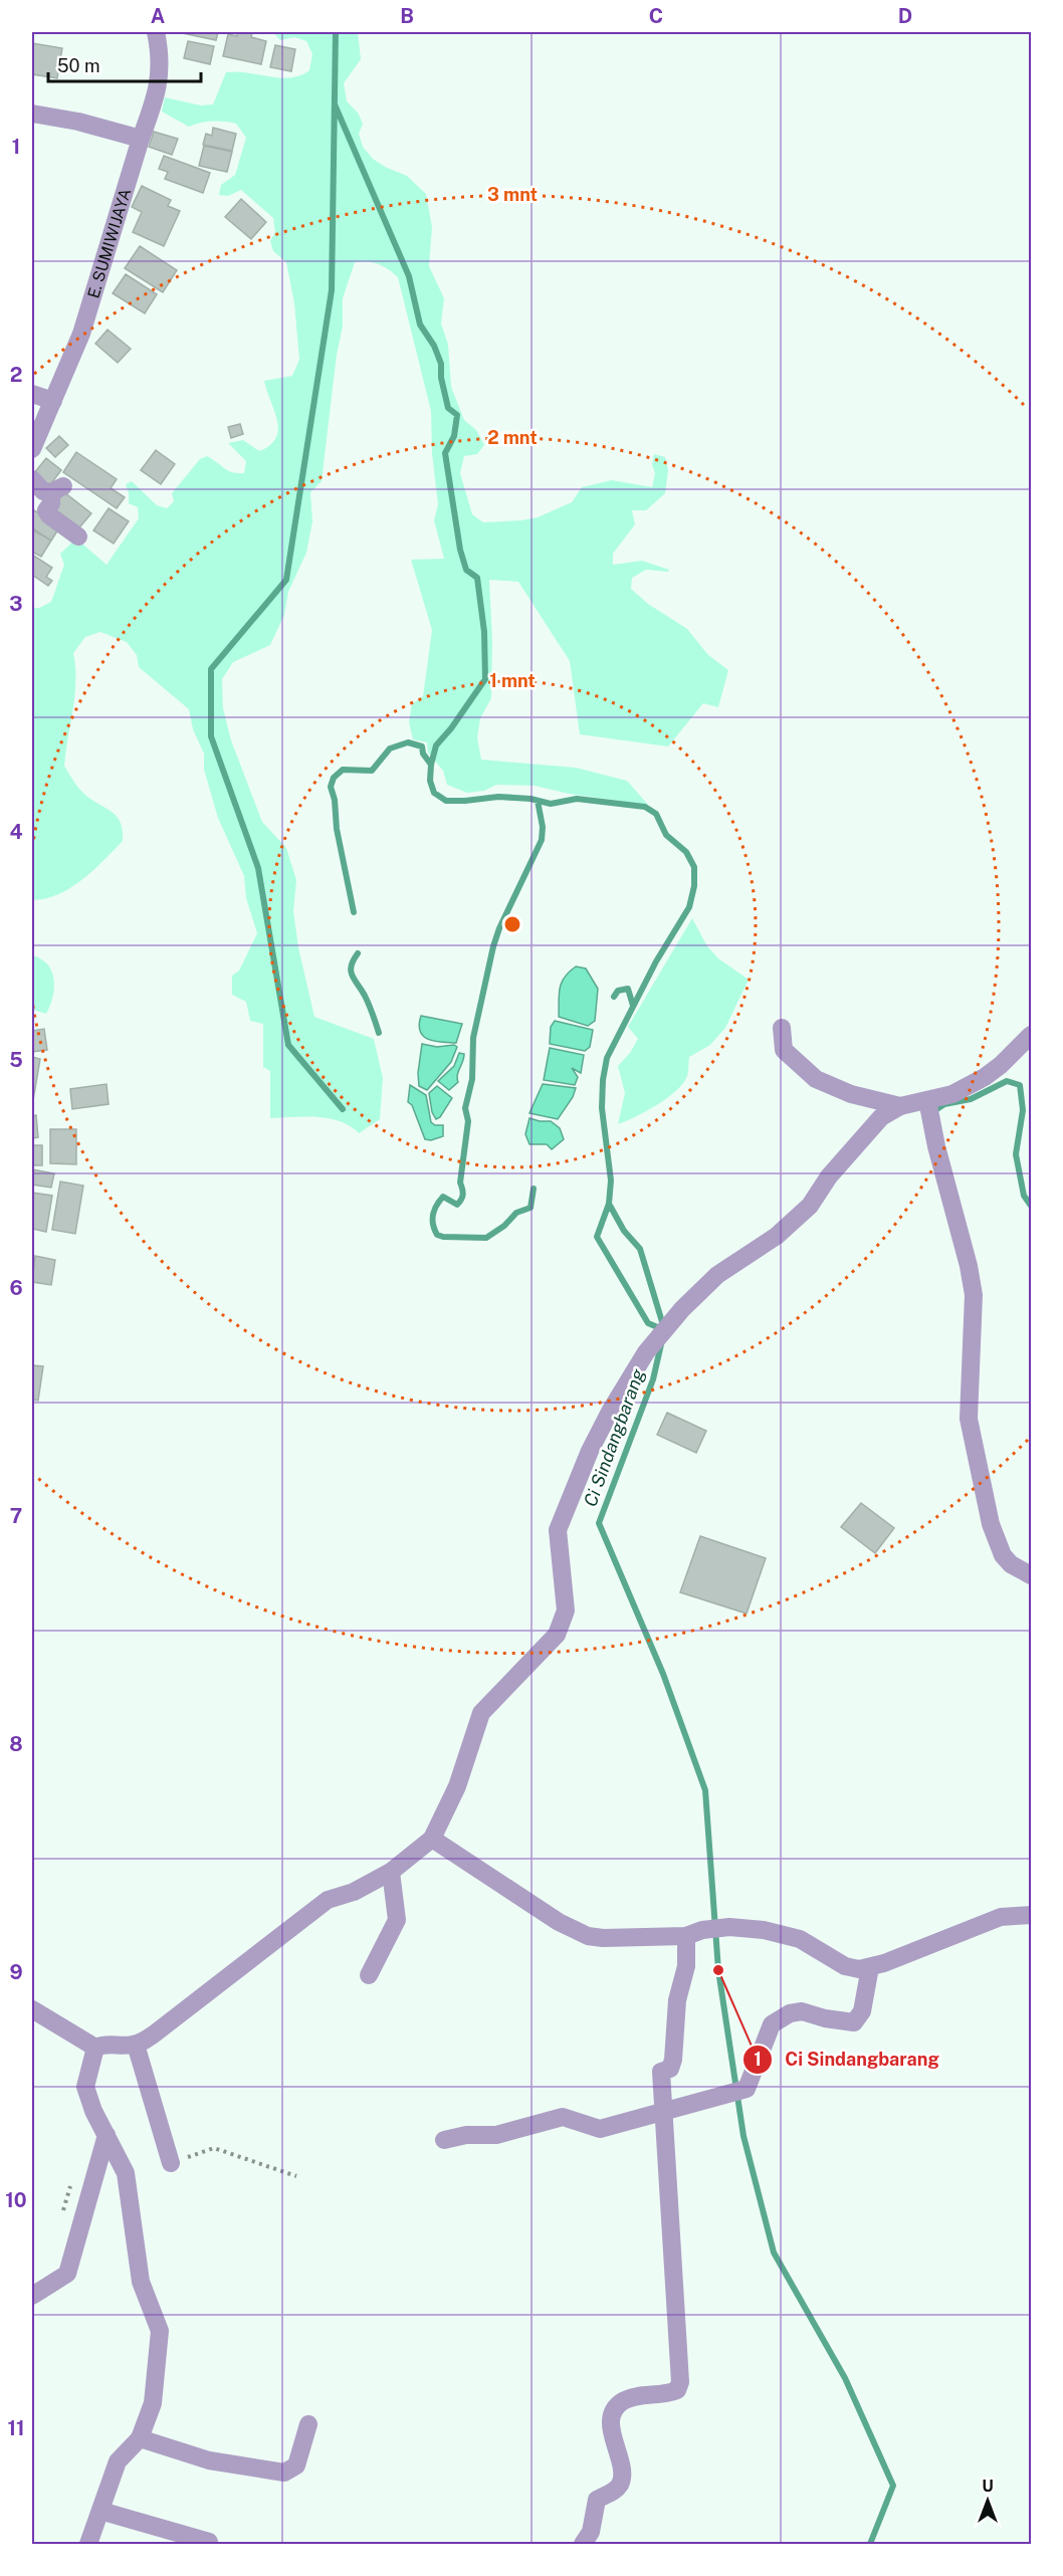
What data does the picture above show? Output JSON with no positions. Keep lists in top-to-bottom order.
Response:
{
  "streets": {
    "street": ["E. SUMIWIJAYA"]
  },
  "water": ["Ci Sindangbarang"],
  "places": ["Ci Sindangbarang"],
  "scale_bar": "50 m",
  "north": "top",
  "grid": {
    "columns": [
      "A",
      "B",
      "C",
      "D"
    ],
    "rows": [
      "1",
      "2",
      "3",
      "4",
      "5",
      "6",
      "7",
      "8",
      "9",
      "10",
      "11"
    ]
  },
  "rings": ["3 mnt", "2 mnt", "1 mnt"]
}
